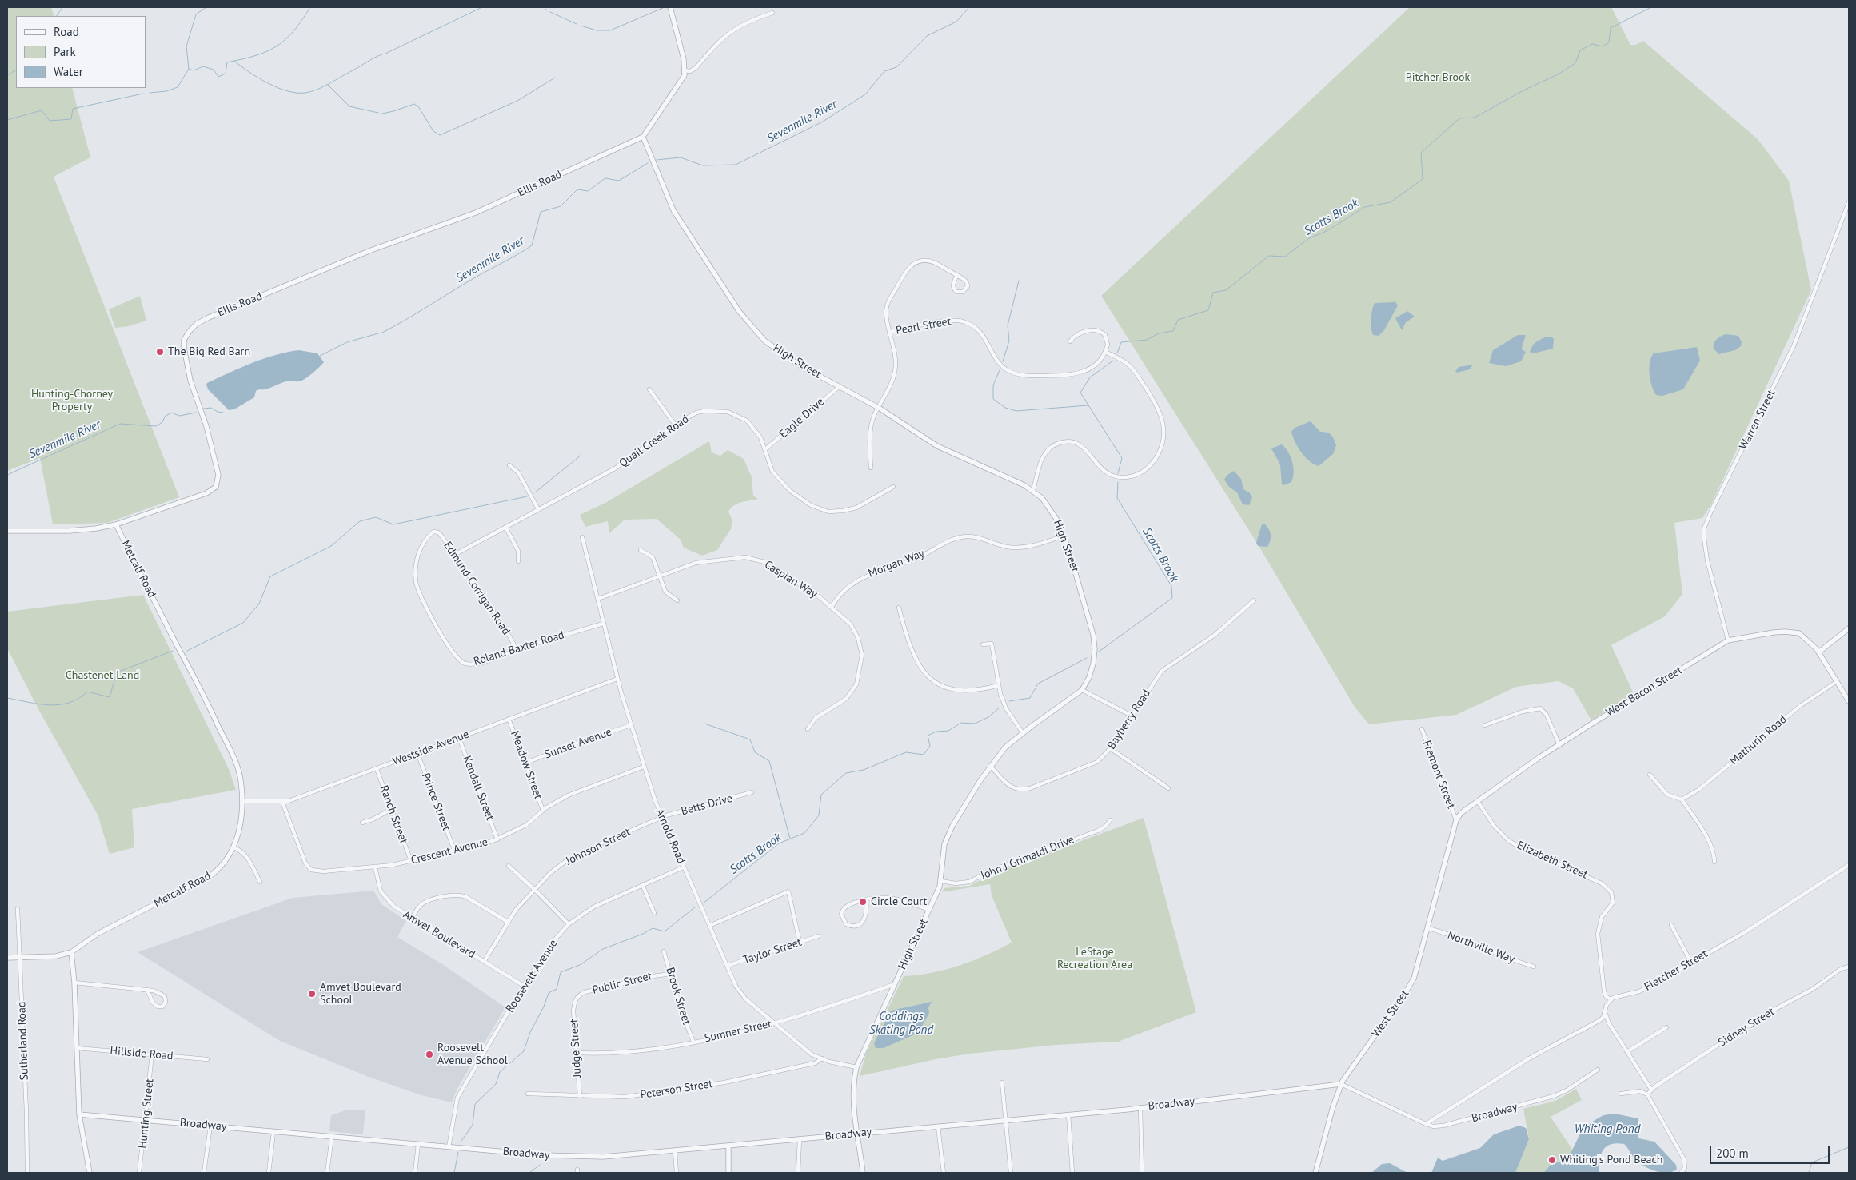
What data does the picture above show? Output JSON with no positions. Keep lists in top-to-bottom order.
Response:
{
  "streets": {
    "street": [
      "Ellis Road",
      "Pearl Street",
      "High Street",
      "Eagle Drive",
      "Warren Street",
      "Quail Creek Road",
      "Morgan Way",
      "Metcalf Road",
      "Caspian Way",
      "Edmund Corrigan Road",
      "Roland Baxter Road",
      "West Bacon Street",
      "Bayberry Road",
      "Mathurin Road",
      "Sunset Avenue",
      "Westside Avenue",
      "Meadow Street",
      "Fremont Street",
      "Kendall Street",
      "Prince Street",
      "Betts Drive",
      "Ranch Street",
      "Arnold Road",
      "Johnson Street",
      "Crescent Avenue",
      "John J Grimaldi Drive",
      "Elizabeth Street",
      "Amvet Boulevard",
      "Northville Way",
      "Taylor Street",
      "Fletcher Street",
      "Roosevelt Avenue",
      "Public Street",
      "Brook Street",
      "West Street",
      "Sidney Street",
      "Sumner Street",
      "Sutherland Road",
      "Judge Street",
      "Hillside Road",
      "Peterson Street",
      "Broadway",
      "Hunting Street"
    ]
  },
  "crossings": [
    ["Ellis Road", "High Street"],
    ["Ellis Road", "Metcalf Road"],
    ["High Street", "Eagle Drive"],
    ["High Street", "Morgan Way"],
    ["High Street", "Bayberry Road"],
    ["High Street", "Arnold Road"],
    ["High Street", "John J Grimaldi Drive"],
    ["High Street", "Sumner Street"],
    ["High Street", "Broadway"],
    ["Eagle Drive", "Quail Creek Road"],
    ["Warren Street", "West Bacon Street"],
    ["Quail Creek Road", "Edmund Corrigan Road"],
    ["Morgan Way", "Caspian Way"],
    ["Metcalf Road", "Westside Avenue"],
    ["Caspian Way", "Arnold Road"],
    ["Edmund Corrigan Road", "Roland Baxter Road"],
    ["Roland Baxter Road", "Arnold Road"],
    ["West Bacon Street", "Mathurin Road"],
    ["West Bacon Street", "Fremont Street"],
    ["West Bacon Street", "Elizabeth Street"],
    ["West Bacon Street", "West Street"],
    ["Sunset Avenue", "Meadow Street"],
    ["Sunset Avenue", "Arnold Road"],
    ["Westside Avenue", "Meadow Street"],
    ["Westside Avenue", "Kendall Street"],
    ["Westside Avenue", "Prince Street"],
    ["Westside Avenue", "Ranch Street"],
    ["Westside Avenue", "Arnold Road"],
    ["Westside Avenue", "Crescent Avenue"],
    ["Meadow Street", "Crescent Avenue"],
    ["Fremont Street", "West Street"],
    ["Kendall Street", "Crescent Avenue"],
    ["Prince Street", "Crescent Avenue"],
    ["Betts Drive", "Arnold Road"],
    ["Betts Drive", "Johnson Street"],
    ["Ranch Street", "Crescent Avenue"],
    ["Arnold Road", "Johnson Street"],
    ["Arnold Road", "Crescent Avenue"],
    ["Arnold Road", "Taylor Street"],
    ["Arnold Road", "Roosevelt Avenue"],
    ["Arnold Road", "Sumner Street"],
    ["Arnold Road", "Peterson Street"],
    ["Johnson Street", "Amvet Boulevard"],
    ["Crescent Avenue", "Amvet Boulevard"],
    ["Elizabeth Street", "Fletcher Street"],
    ["Amvet Boulevard", "Roosevelt Avenue"],
    ["Northville Way", "West Street"],
    ["Roosevelt Avenue", "Broadway"],
    ["Public Street", "Brook Street"],
    ["Public Street", "Judge Street"],
    ["Brook Street", "Sumner Street"],
    ["West Street", "Broadway"],
    ["Sumner Street", "Judge Street"],
    ["Judge Street", "Peterson Street"],
    ["Hillside Road", "Hunting Street"],
    ["Broadway", "Hunting Street"]
  ],
  "water": [
    "Sevenmile River",
    "Scotts Brook",
    "Coddings Skating Pond",
    "Whiting Pond"
  ],
  "parks": [
    "Pitcher Brook",
    "Hunting-Chorney Property",
    "Chastenet Land",
    "LeStage Recreation Area"
  ],
  "places": [
    "The Big Red Barn",
    "Circle Court",
    "Amvet Boulevard School",
    "Roosevelt Avenue School",
    "Whiting's Pond Beach"
  ],
  "legend": ["Road", "Park", "Water"],
  "scale_bar": "200 m"
}
